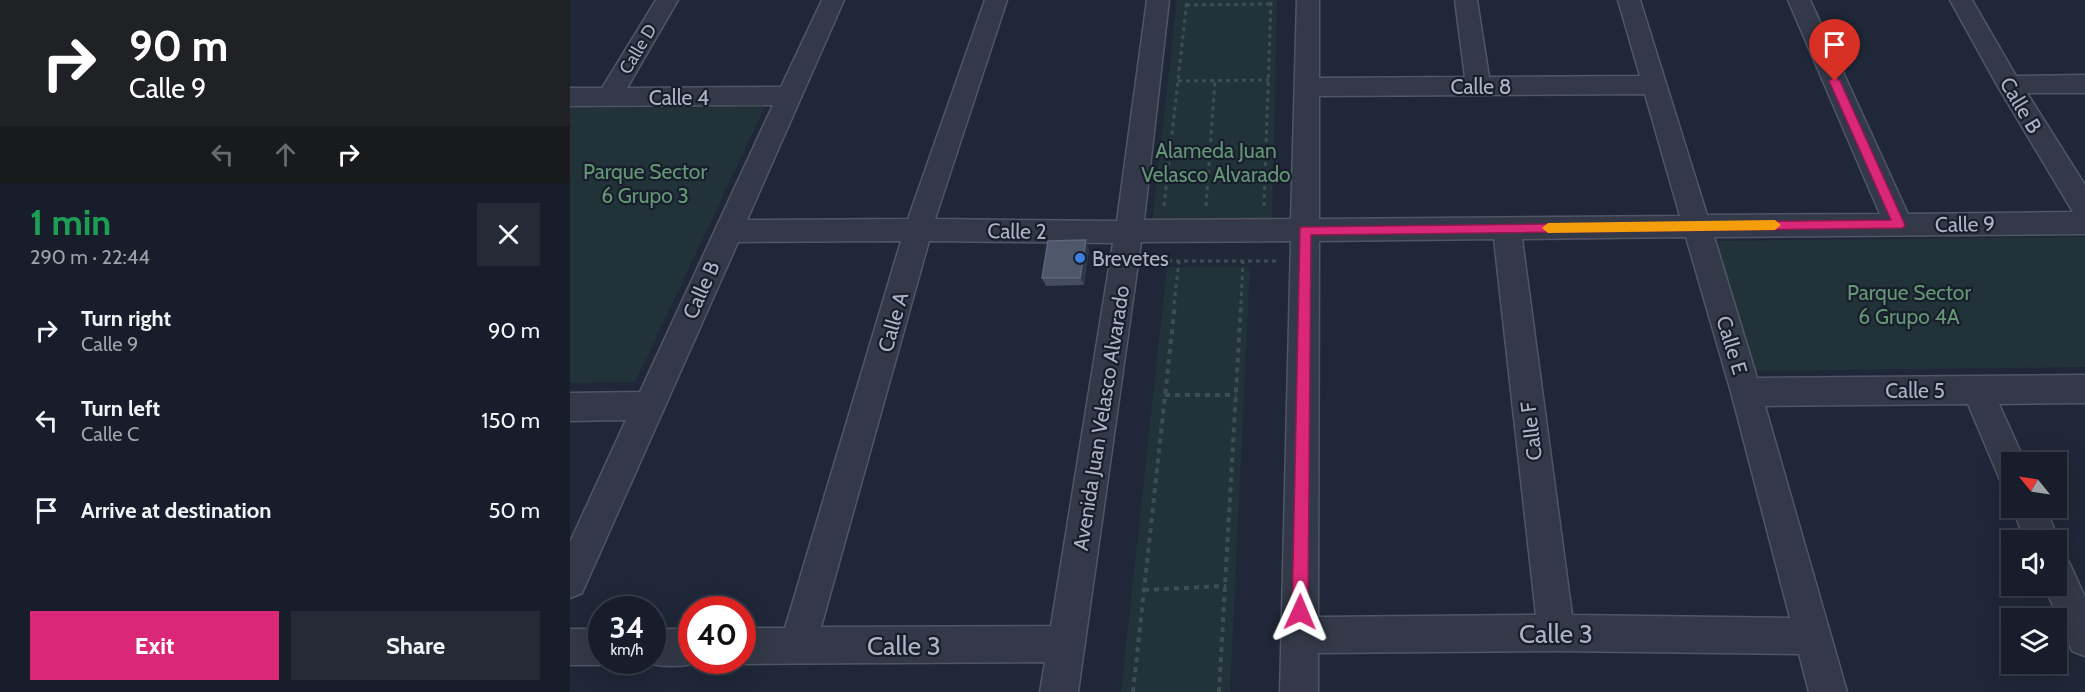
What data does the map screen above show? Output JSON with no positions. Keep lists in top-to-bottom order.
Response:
{
  "streets": {
    "street": [
      "Calle D",
      "Calle 8",
      "Calle 4",
      "Calle B",
      "Calle 9",
      "Calle 2",
      "Calle A",
      "Calle E",
      "Calle 5",
      "Avenida Juan Velasco Alvarado",
      "Calle F",
      "Calle 3"
    ]
  },
  "crossings": [
    ["Calle D", "Calle 4"],
    ["Calle 8", "Calle E"],
    ["Calle 4", "Calle B"],
    ["Calle B", "Calle 2"],
    ["Calle 9", "Calle 2"],
    ["Calle 9", "Calle E"],
    ["Calle 9", "Calle F"],
    ["Calle 2", "Calle A"],
    ["Calle 2", "Avenida Juan Velasco Alvarado"],
    ["Calle A", "Calle 3"],
    ["Calle E", "Calle 5"],
    ["Calle E", "Calle 3"],
    ["Avenida Juan Velasco Alvarado", "Calle 3"],
    ["Calle F", "Calle 3"]
  ],
  "parks": ["Alameda Juan Velasco Alvarado", "Parque Sector 6 Grupo 3", "Parque Sector 6 Grupo 4A"],
  "places": ["Brevetes"],
  "north": "top left",
  "page": {
    "turn": ["90 m", "Calle 9"],
    "heading": ["1 min", "290 m · 22:44"],
    "list": [
      {
        "name": "Turn right",
        "note": "Calle 9",
        "value": "90 m"
      },
      {
        "name": "Turn left",
        "note": "Calle C",
        "value": "150 m"
      },
      {
        "name": "Arrive at destination",
        "value": "50 m"
      }
    ],
    "speed": "34 km/h",
    "limit": "40",
    "buttons": ["Exit", "Share"]
  }
}
